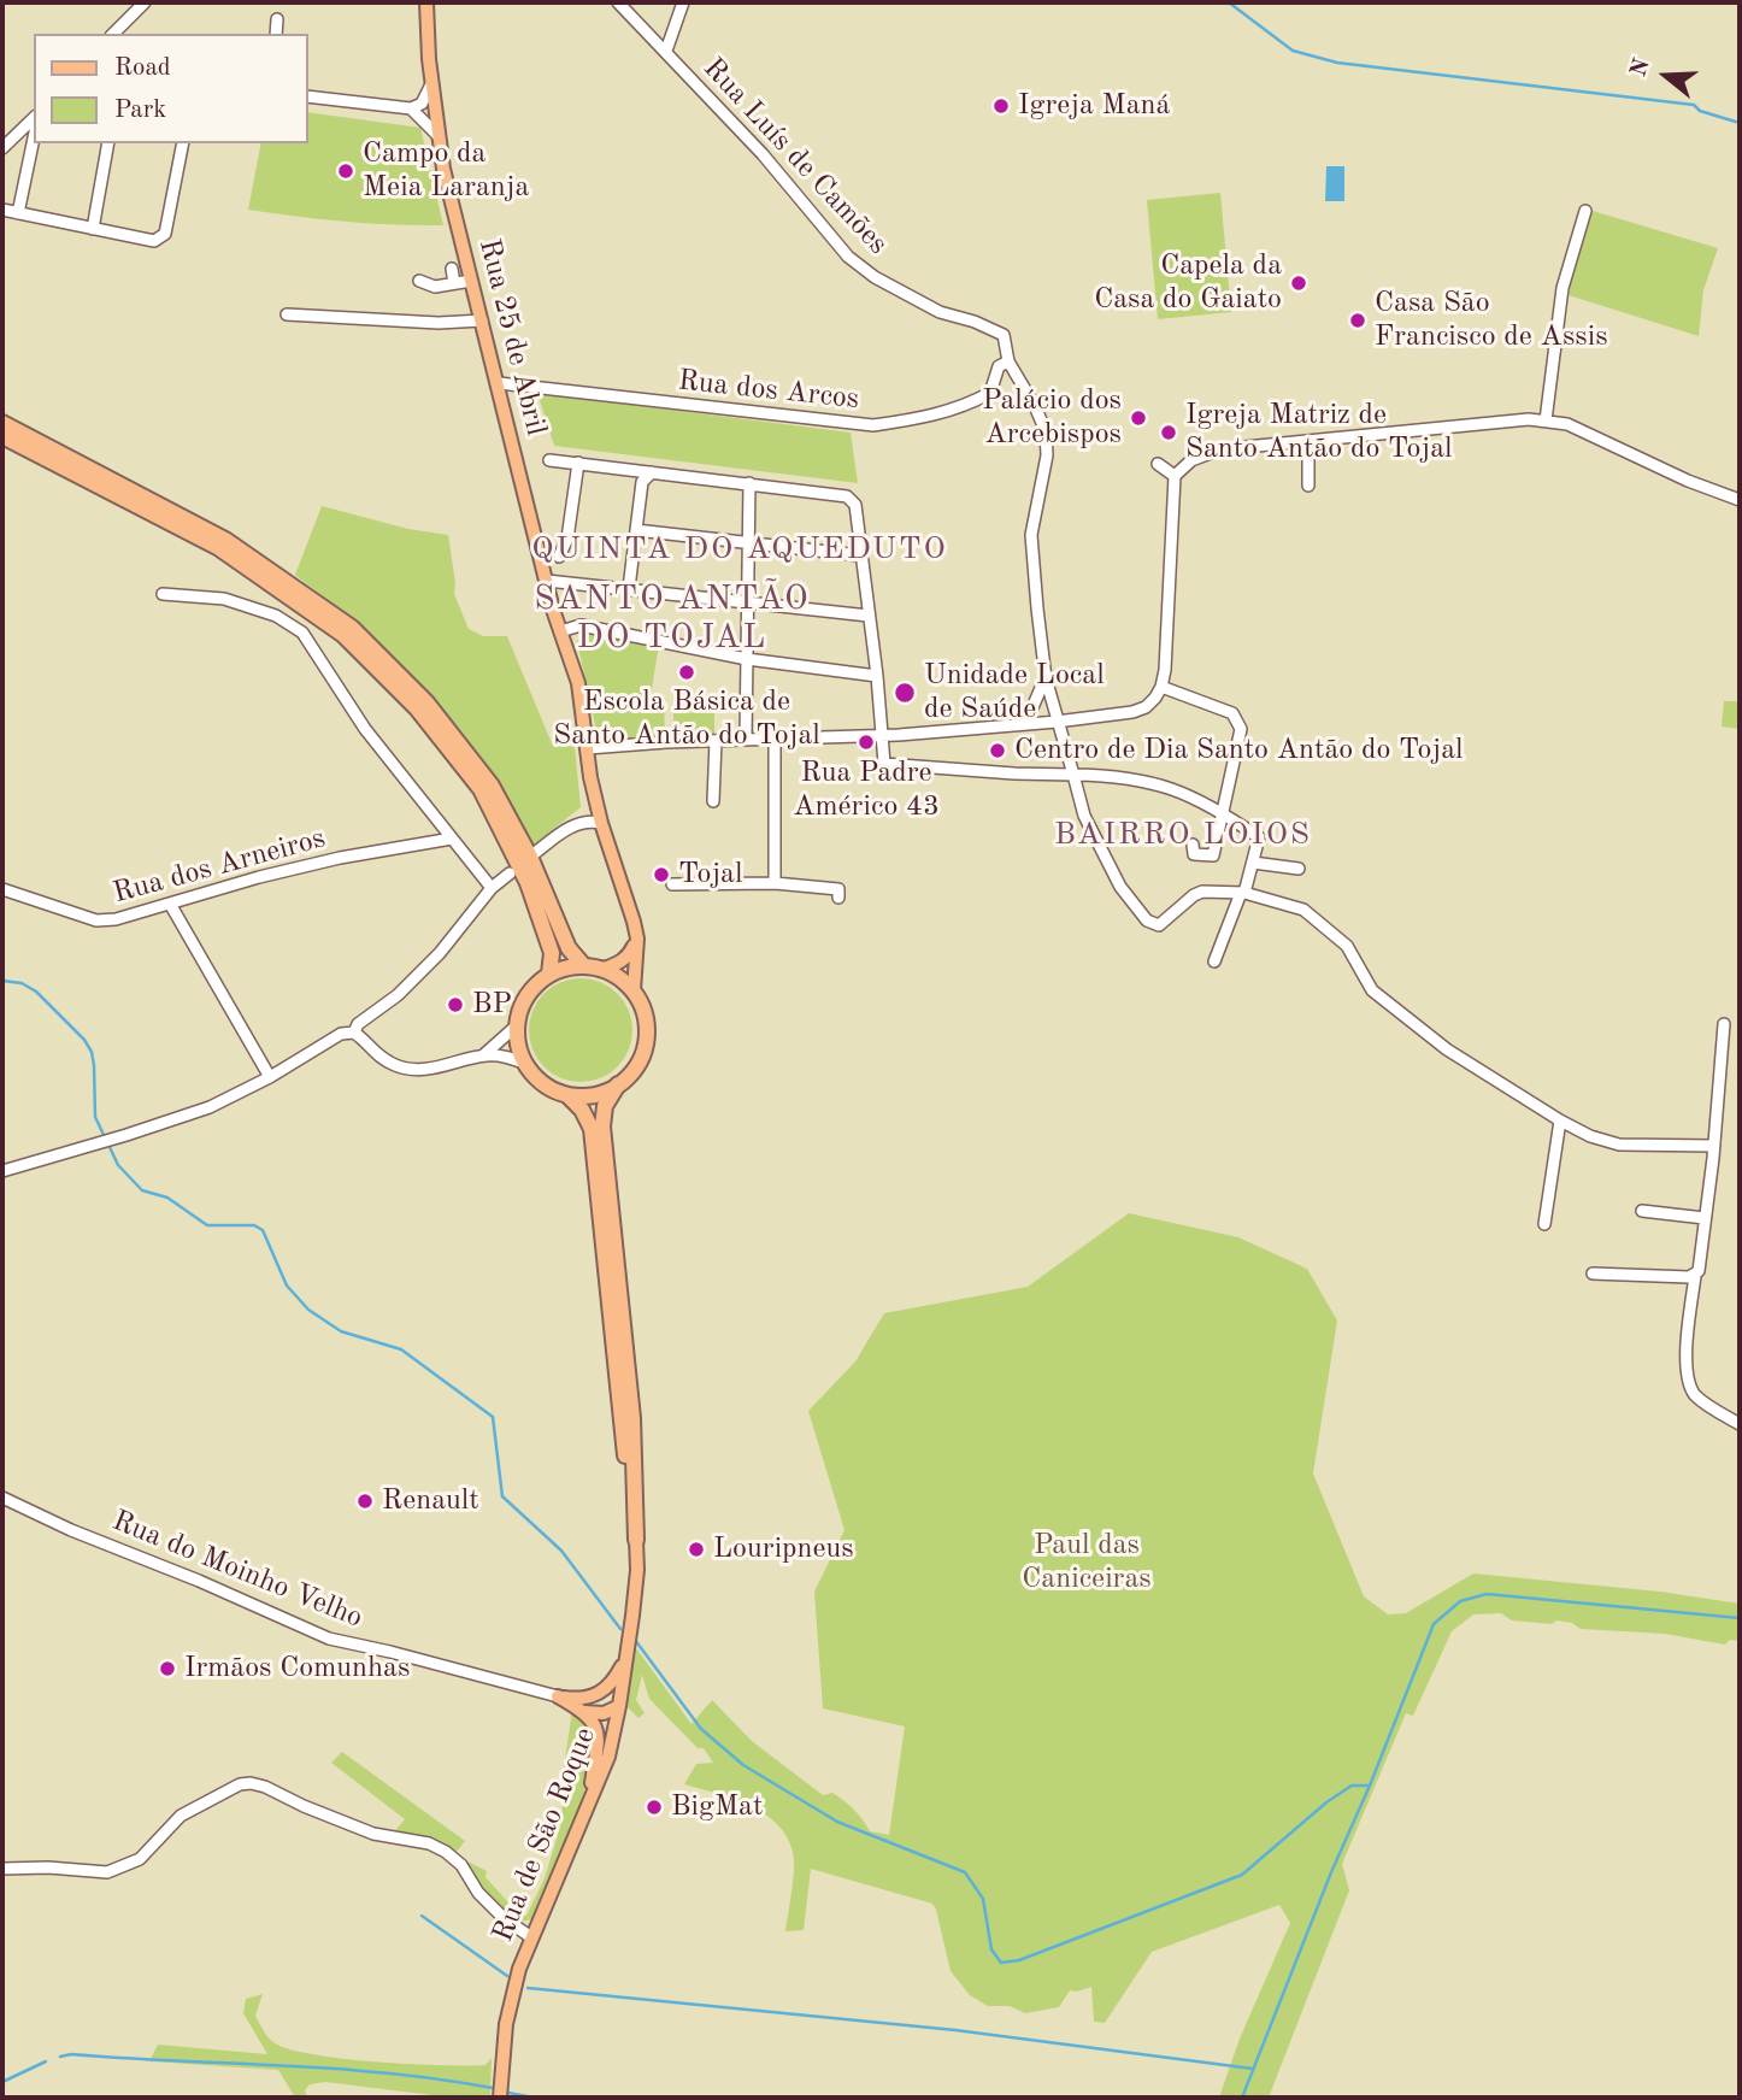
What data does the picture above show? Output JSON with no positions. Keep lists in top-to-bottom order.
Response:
{
  "streets": {
    "highway": ["Rua de São Roque"],
    "main road": ["Rua 25 de Abril"],
    "street": [
      "Rua Luís de Camões",
      "Rua dos Arcos",
      "Rua dos Arneiros",
      "Rua do Moinho Velho"
    ]
  },
  "crossings": [
    ["Rua Luís de Camões", "Rua dos Arcos"],
    ["Rua 25 de Abril", "Rua dos Arcos"],
    ["Rua 25 de Abril", "Rua de São Roque"]
  ],
  "districts": ["QUINTA DO AQUEDUTO", "SANTO ANTÃO DO TOJAL", "BAIRRO LOIOS"],
  "parks": ["Paul das Caniceiras"],
  "places": [
    "Igreja Maná",
    "Campo da Meia Laranja",
    "Capela da Casa do Gaiato",
    "Casa São Francisco de Assis",
    "Palácio dos Arcebispos",
    "Igreja Matriz de Santo Antão do Tojal",
    "Escola Básica de Santo Antão do Tojal",
    "Unidade Local de Saúde",
    "Rua Padre Américo 43",
    "Centro de Dia Santo Antão do Tojal",
    "Tojal",
    "BP",
    "Renault",
    "Louripneus",
    "Irmãos Comunhas",
    "BigMat"
  ],
  "legend": ["Road", "Park"],
  "north": "left"
}
